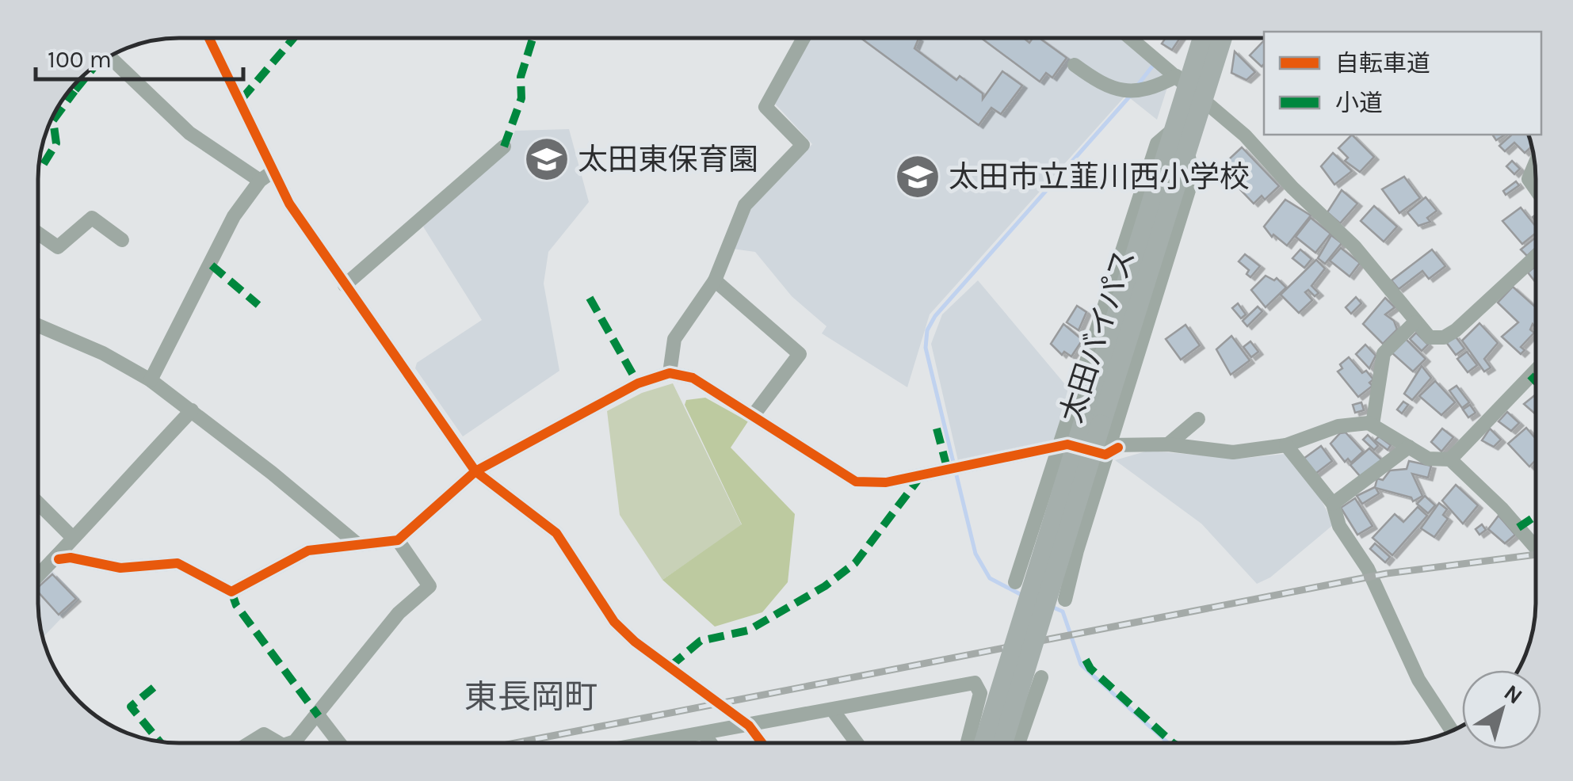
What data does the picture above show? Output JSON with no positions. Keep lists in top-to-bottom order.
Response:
{
  "streets": {
    "highway": ["太田バイパス"]
  },
  "districts": ["東長岡町"],
  "places": {
    "school or university": ["太田東保育園", "太田市立韮川西小学校"]
  },
  "legend": ["自転車道", "小道"],
  "scale_bar": "100 m",
  "north": "top right"
}
